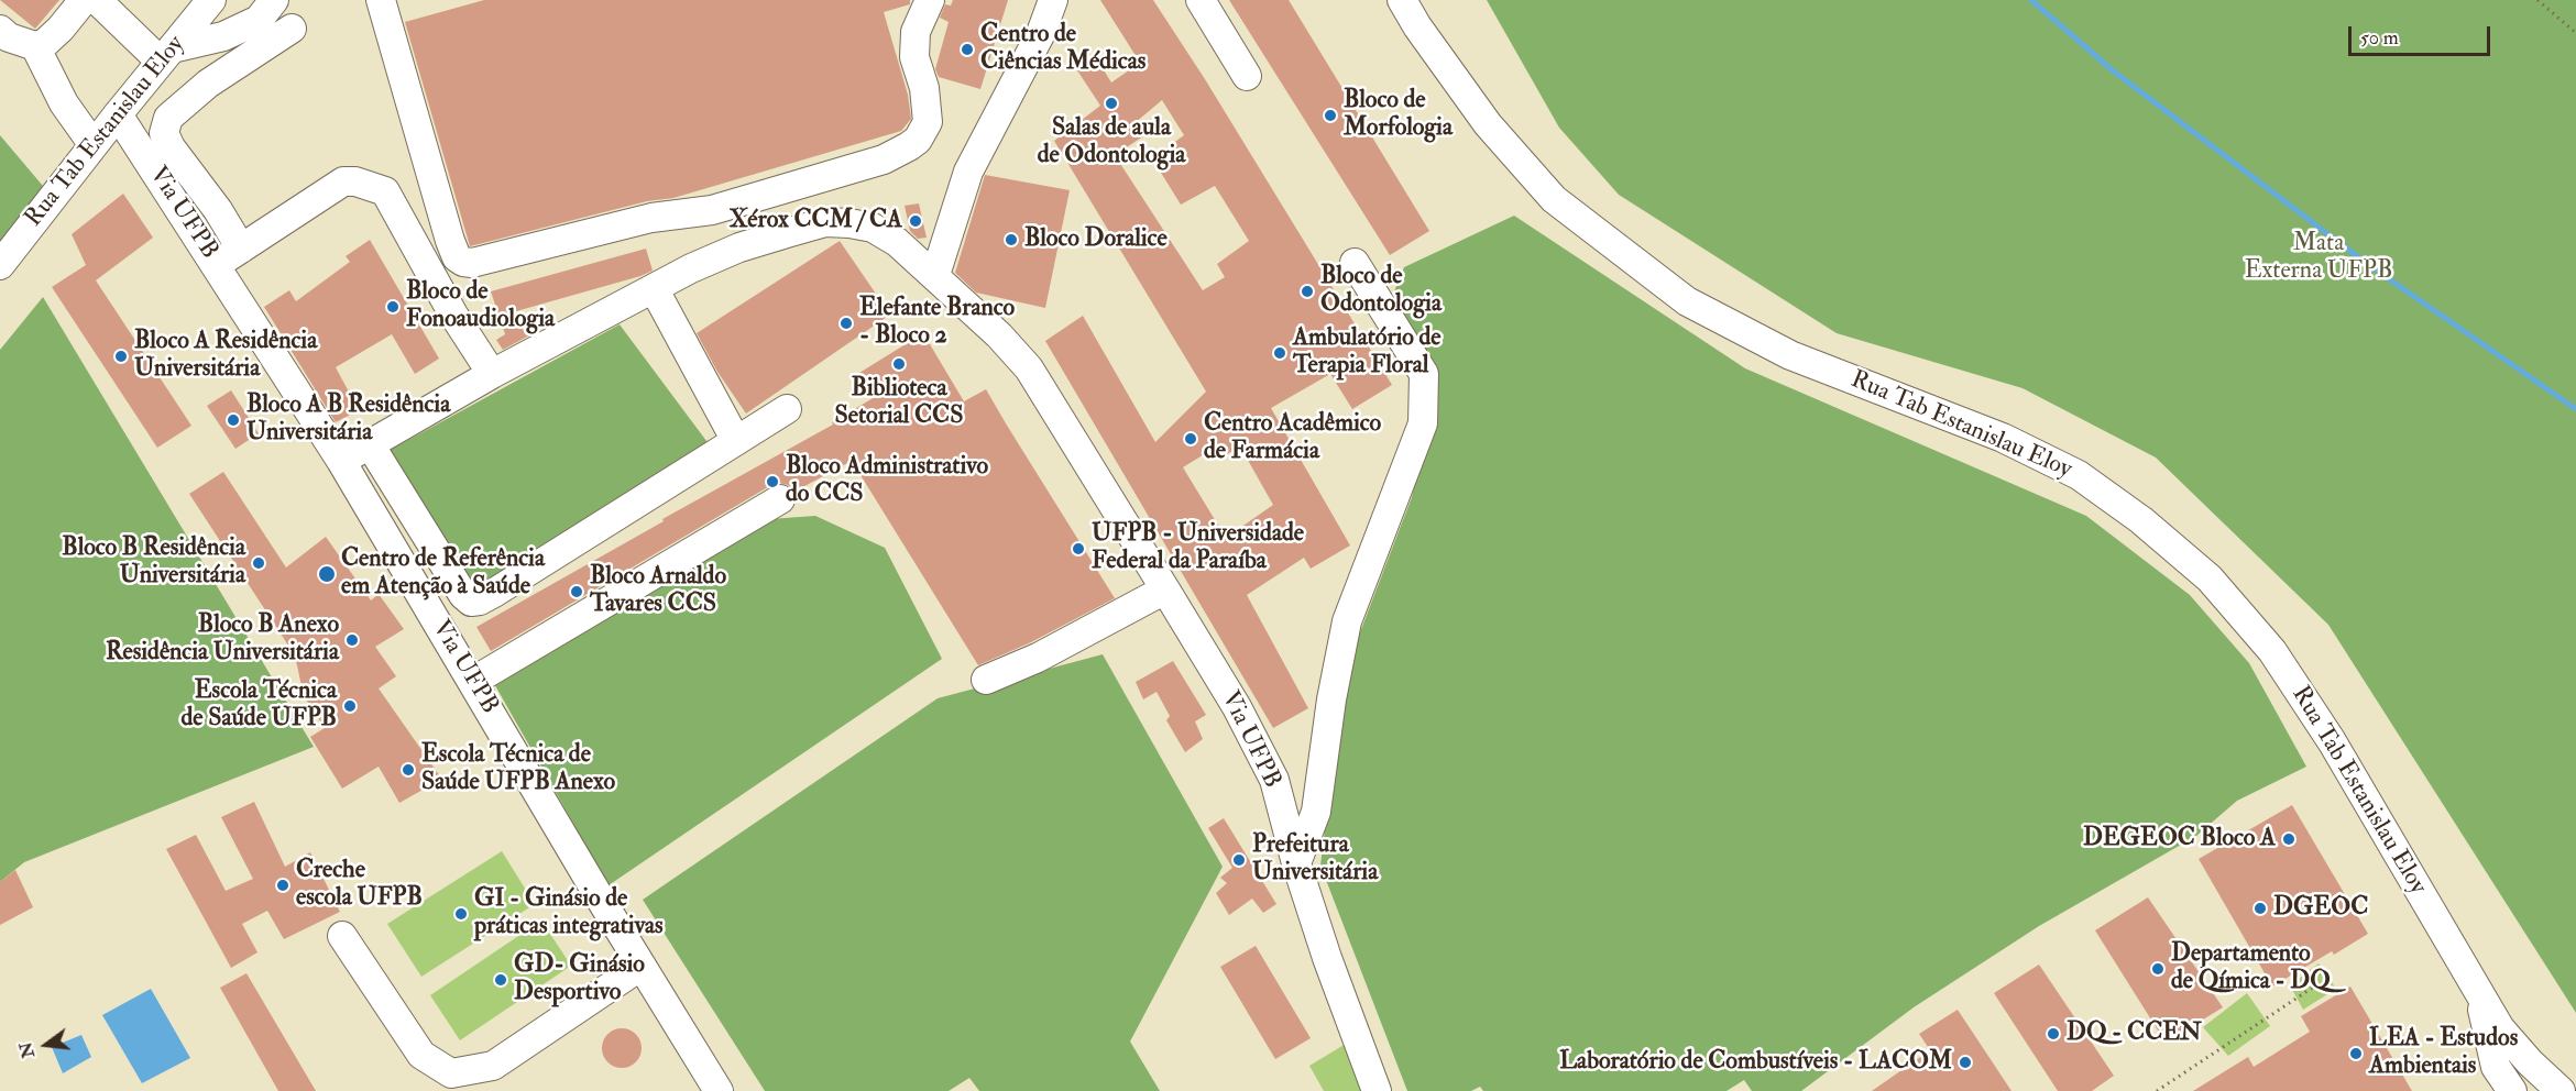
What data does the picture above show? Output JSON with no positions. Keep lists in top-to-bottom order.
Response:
{
  "streets": {
    "street": ["Rua Tab Estanislau Eloy", "Via UFPB"]
  },
  "crossings": [
    ["Rua Tab Estanislau Eloy", "Via UFPB"]
  ],
  "parks": ["Mata Externa UFPB"],
  "places": [
    "Centro de Ciências Médicas",
    "Salas de aula de Odontologia",
    "Bloco de Morfologia",
    "Xérox CCM / CA",
    "Bloco Doralice",
    "Bloco de Odontologia",
    "Bloco de Fonoaudiologia",
    "Elefante Branco - Bloco 2",
    "Ambulatório de Terapia Floral",
    "Bloco A Residência Universitária",
    "Biblioteca Setorial CCS",
    "Bloco A B Residência Universitária",
    "Centro Acadêmico de Farmácia",
    "Bloco Administrativo do CCS",
    "UFPB - Universidade Federal da Paraíba",
    "Bloco B Residência Universitária",
    "Centro de Referência em Atenção à Saúde",
    "Bloco Arnaldo Tavares CCS",
    "Bloco B Anexo Residência Universitária",
    "Escola Técnica de Saúde UFPB",
    "Escola Técnica de Saúde UFPB Anexo",
    "DEGEOC Bloco A",
    "Prefeitura Universitária",
    "Creche escola UFPB",
    "DGEOC",
    "GI - Ginásio de práticas integrativas",
    "Departamento de Qímica - DQ",
    "GD- Ginásio Desportivo",
    "DQ - CCEN",
    "LEA - Estudos Ambientais",
    "Laboratório de Combustíveis - LACOM"
  ],
  "scale_bar": "50 m",
  "north": "left"
}
